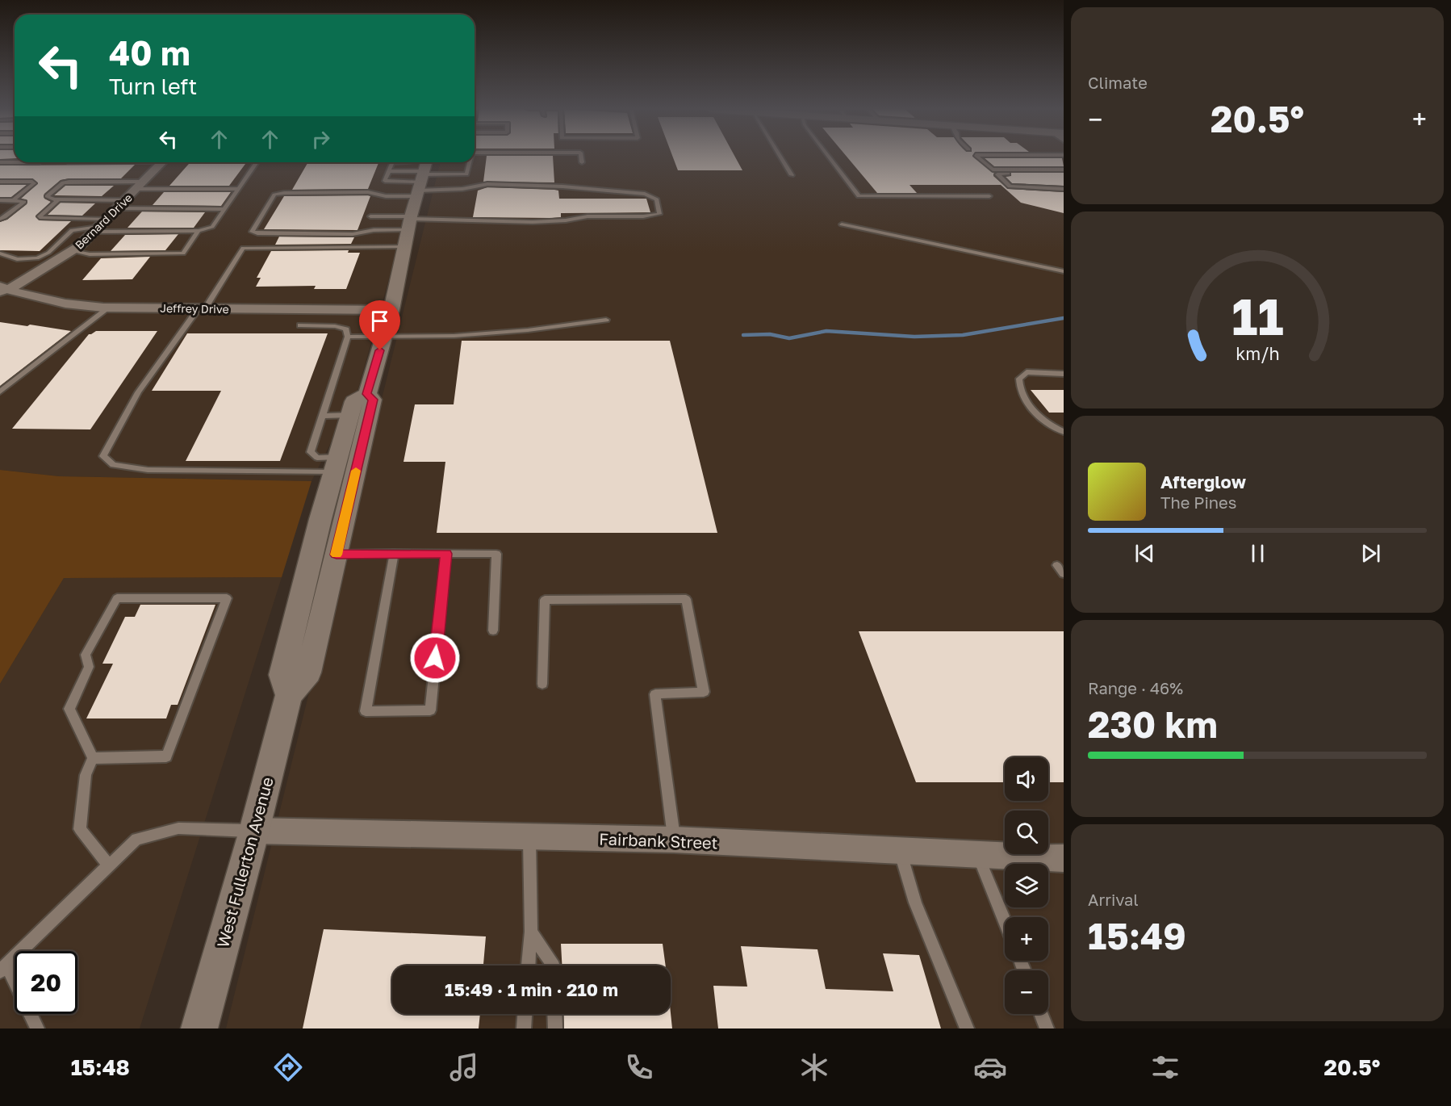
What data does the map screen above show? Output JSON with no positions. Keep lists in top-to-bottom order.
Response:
{
  "streets": {
    "street": [
      "Bernard Drive",
      "Jeffrey Drive",
      "Fairbank Street",
      "West Fullerton Avenue"
    ]
  },
  "crossings": [
    ["Bernard Drive", "Jeffrey Drive"],
    ["Jeffrey Drive", "West Fullerton Avenue"],
    ["Fairbank Street", "West Fullerton Avenue"]
  ],
  "page": {
    "tile": [
      "Climate",
      ["Range · 46%", "230 km"],
      ["Arrival", "15:49"]
    ],
    "turn": ["40 m", "Turn left"],
    "heat": ["−", "20.5°", "+"],
    "song": ["Afterglow", "The Pines"],
    "map_buttons": ["+", "−"],
    "limit": "20",
    "trip": "15:49 · 1 min · 210 m",
    "tabs": ["15:48", "20.5°"],
    "gauge": ["11", "km/h"]
  }
}
